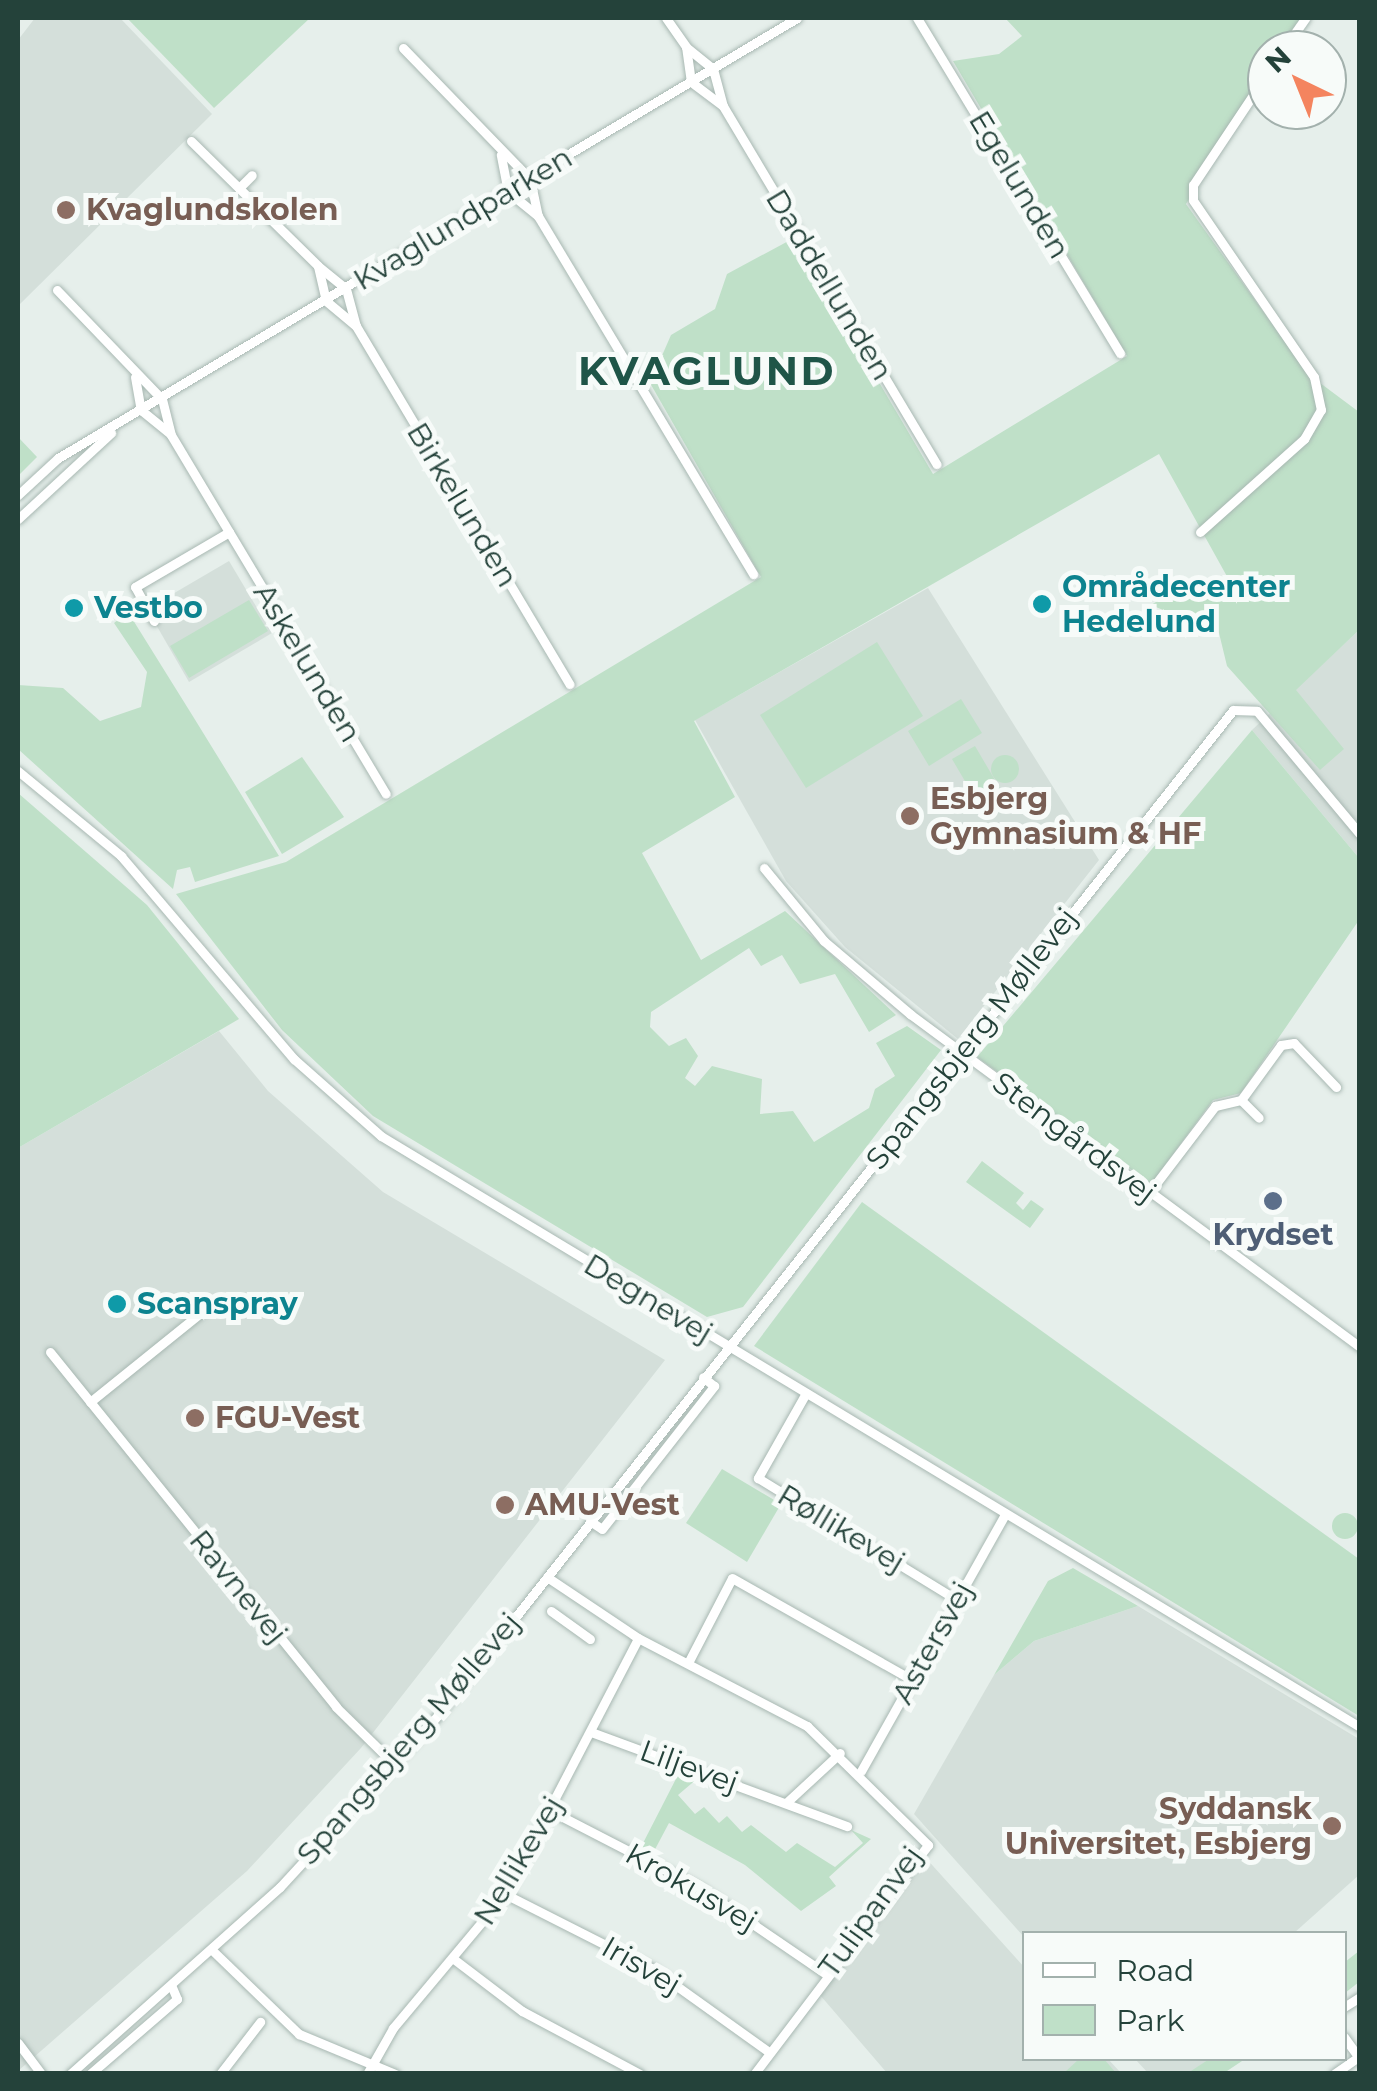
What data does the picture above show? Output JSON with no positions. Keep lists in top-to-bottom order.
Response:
{
  "streets": {
    "street": [
      "Egelunden",
      "Kvaglundparken",
      "Daddellunden",
      "Birkelunden",
      "Askelunden",
      "Spangsbjerg Møllevej",
      "Stengårdsvej",
      "Degnevej",
      "Røllikevej",
      "Ravnevej",
      "Astersvej",
      "Liljevej",
      "Nellikevej",
      "Krokusvej",
      "Tulipanvej",
      "Irisvej"
    ]
  },
  "crossings": [
    ["Kvaglundparken", "Daddellunden"],
    ["Kvaglundparken", "Birkelunden"],
    ["Kvaglundparken", "Askelunden"],
    ["Spangsbjerg Møllevej", "Stengårdsvej"],
    ["Spangsbjerg Møllevej", "Degnevej"],
    ["Spangsbjerg Møllevej", "Ravnevej"],
    ["Spangsbjerg Møllevej", "Tulipanvej"],
    ["Degnevej", "Røllikevej"],
    ["Degnevej", "Astersvej"],
    ["Røllikevej", "Astersvej"],
    ["Astersvej", "Tulipanvej"],
    ["Liljevej", "Nellikevej"],
    ["Nellikevej", "Krokusvej"],
    ["Nellikevej", "Tulipanvej"],
    ["Nellikevej", "Irisvej"],
    ["Krokusvej", "Tulipanvej"],
    ["Tulipanvej", "Irisvej"]
  ],
  "districts": ["KVAGLUND"],
  "places": [
    "Kvaglundskolen",
    "Områdecenter Hedelund",
    "Vestbo",
    "Esbjerg Gymnasium & HF",
    "Krydset",
    "Scanspray",
    "FGU-Vest",
    "AMU-Vest",
    "Syddansk Universitet, Esbjerg"
  ],
  "legend": ["Road", "Park"],
  "north": "top left"
}
